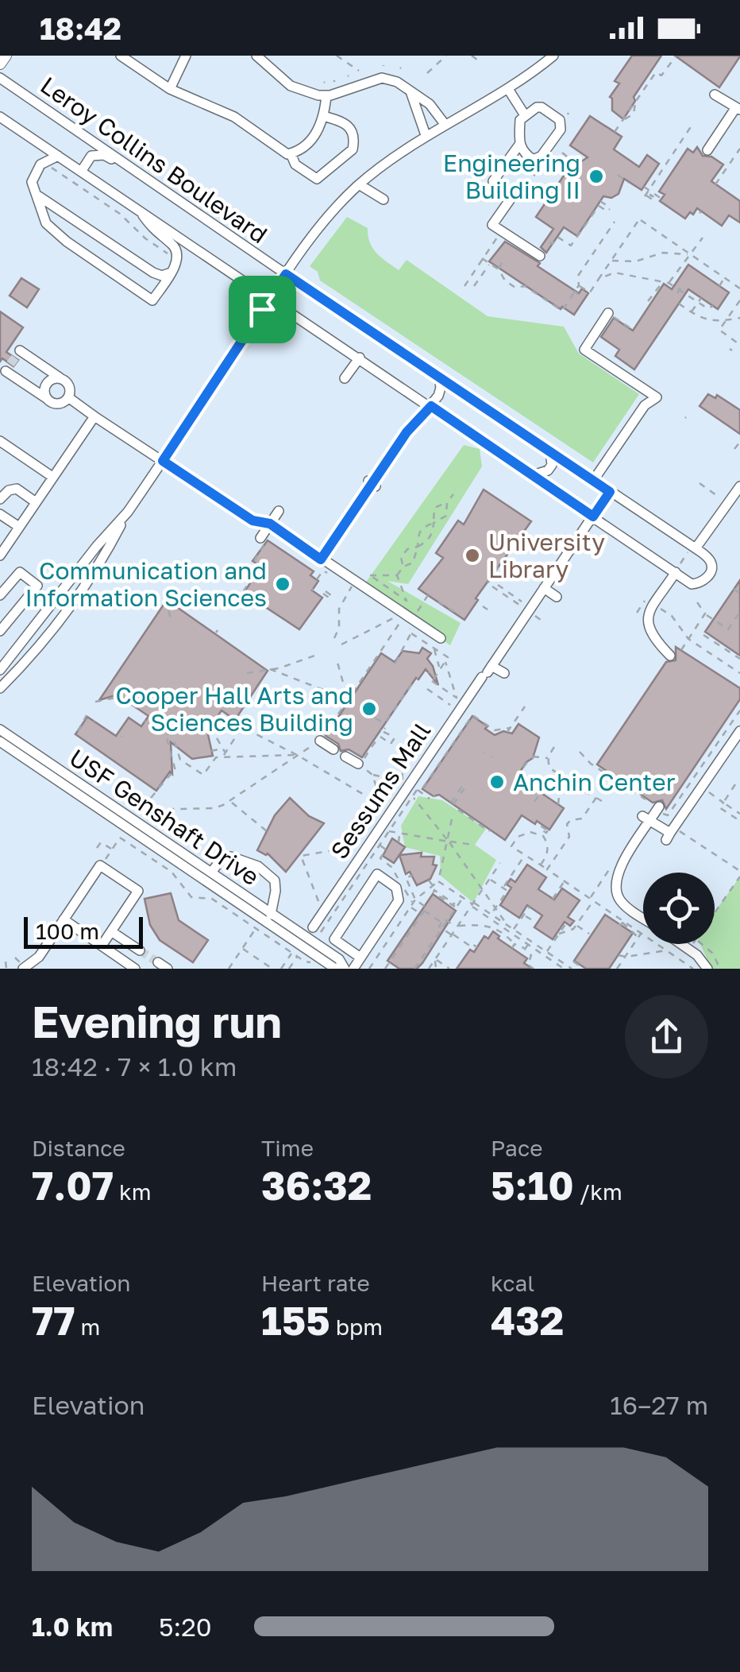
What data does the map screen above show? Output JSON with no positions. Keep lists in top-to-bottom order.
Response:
{
  "streets": {
    "street": ["Leroy Collins Boulevard", "Sessums Mall", "USF Genshaft Drive"]
  },
  "crossings": [
    ["Leroy Collins Boulevard", "Sessums Mall"]
  ],
  "places": [
    "Engineering Building II",
    "University Library",
    "Communication and Information Sciences",
    "Cooper Hall Arts and Sciences Building",
    "Anchin Center"
  ],
  "scale_bar": "100 m",
  "page": {
    "status": "18:42",
    "scale": "100 m",
    "heading": ["Evening run", "18:42 · 7 × 1.0 km"],
    "stats": [
      ["Distance", "7.07 km"],
      ["Time", "36:32"],
      ["Pace", "5:10 /km"],
      ["Elevation", "77 m"],
      ["Heart rate", "155 bpm"],
      ["kcal", "432"]
    ],
    "chart": ["Elevation", "16–27 m"],
    "list": [
      {
        "name": "1.0 km",
        "note": "5:20"
      }
    ]
  }
}
